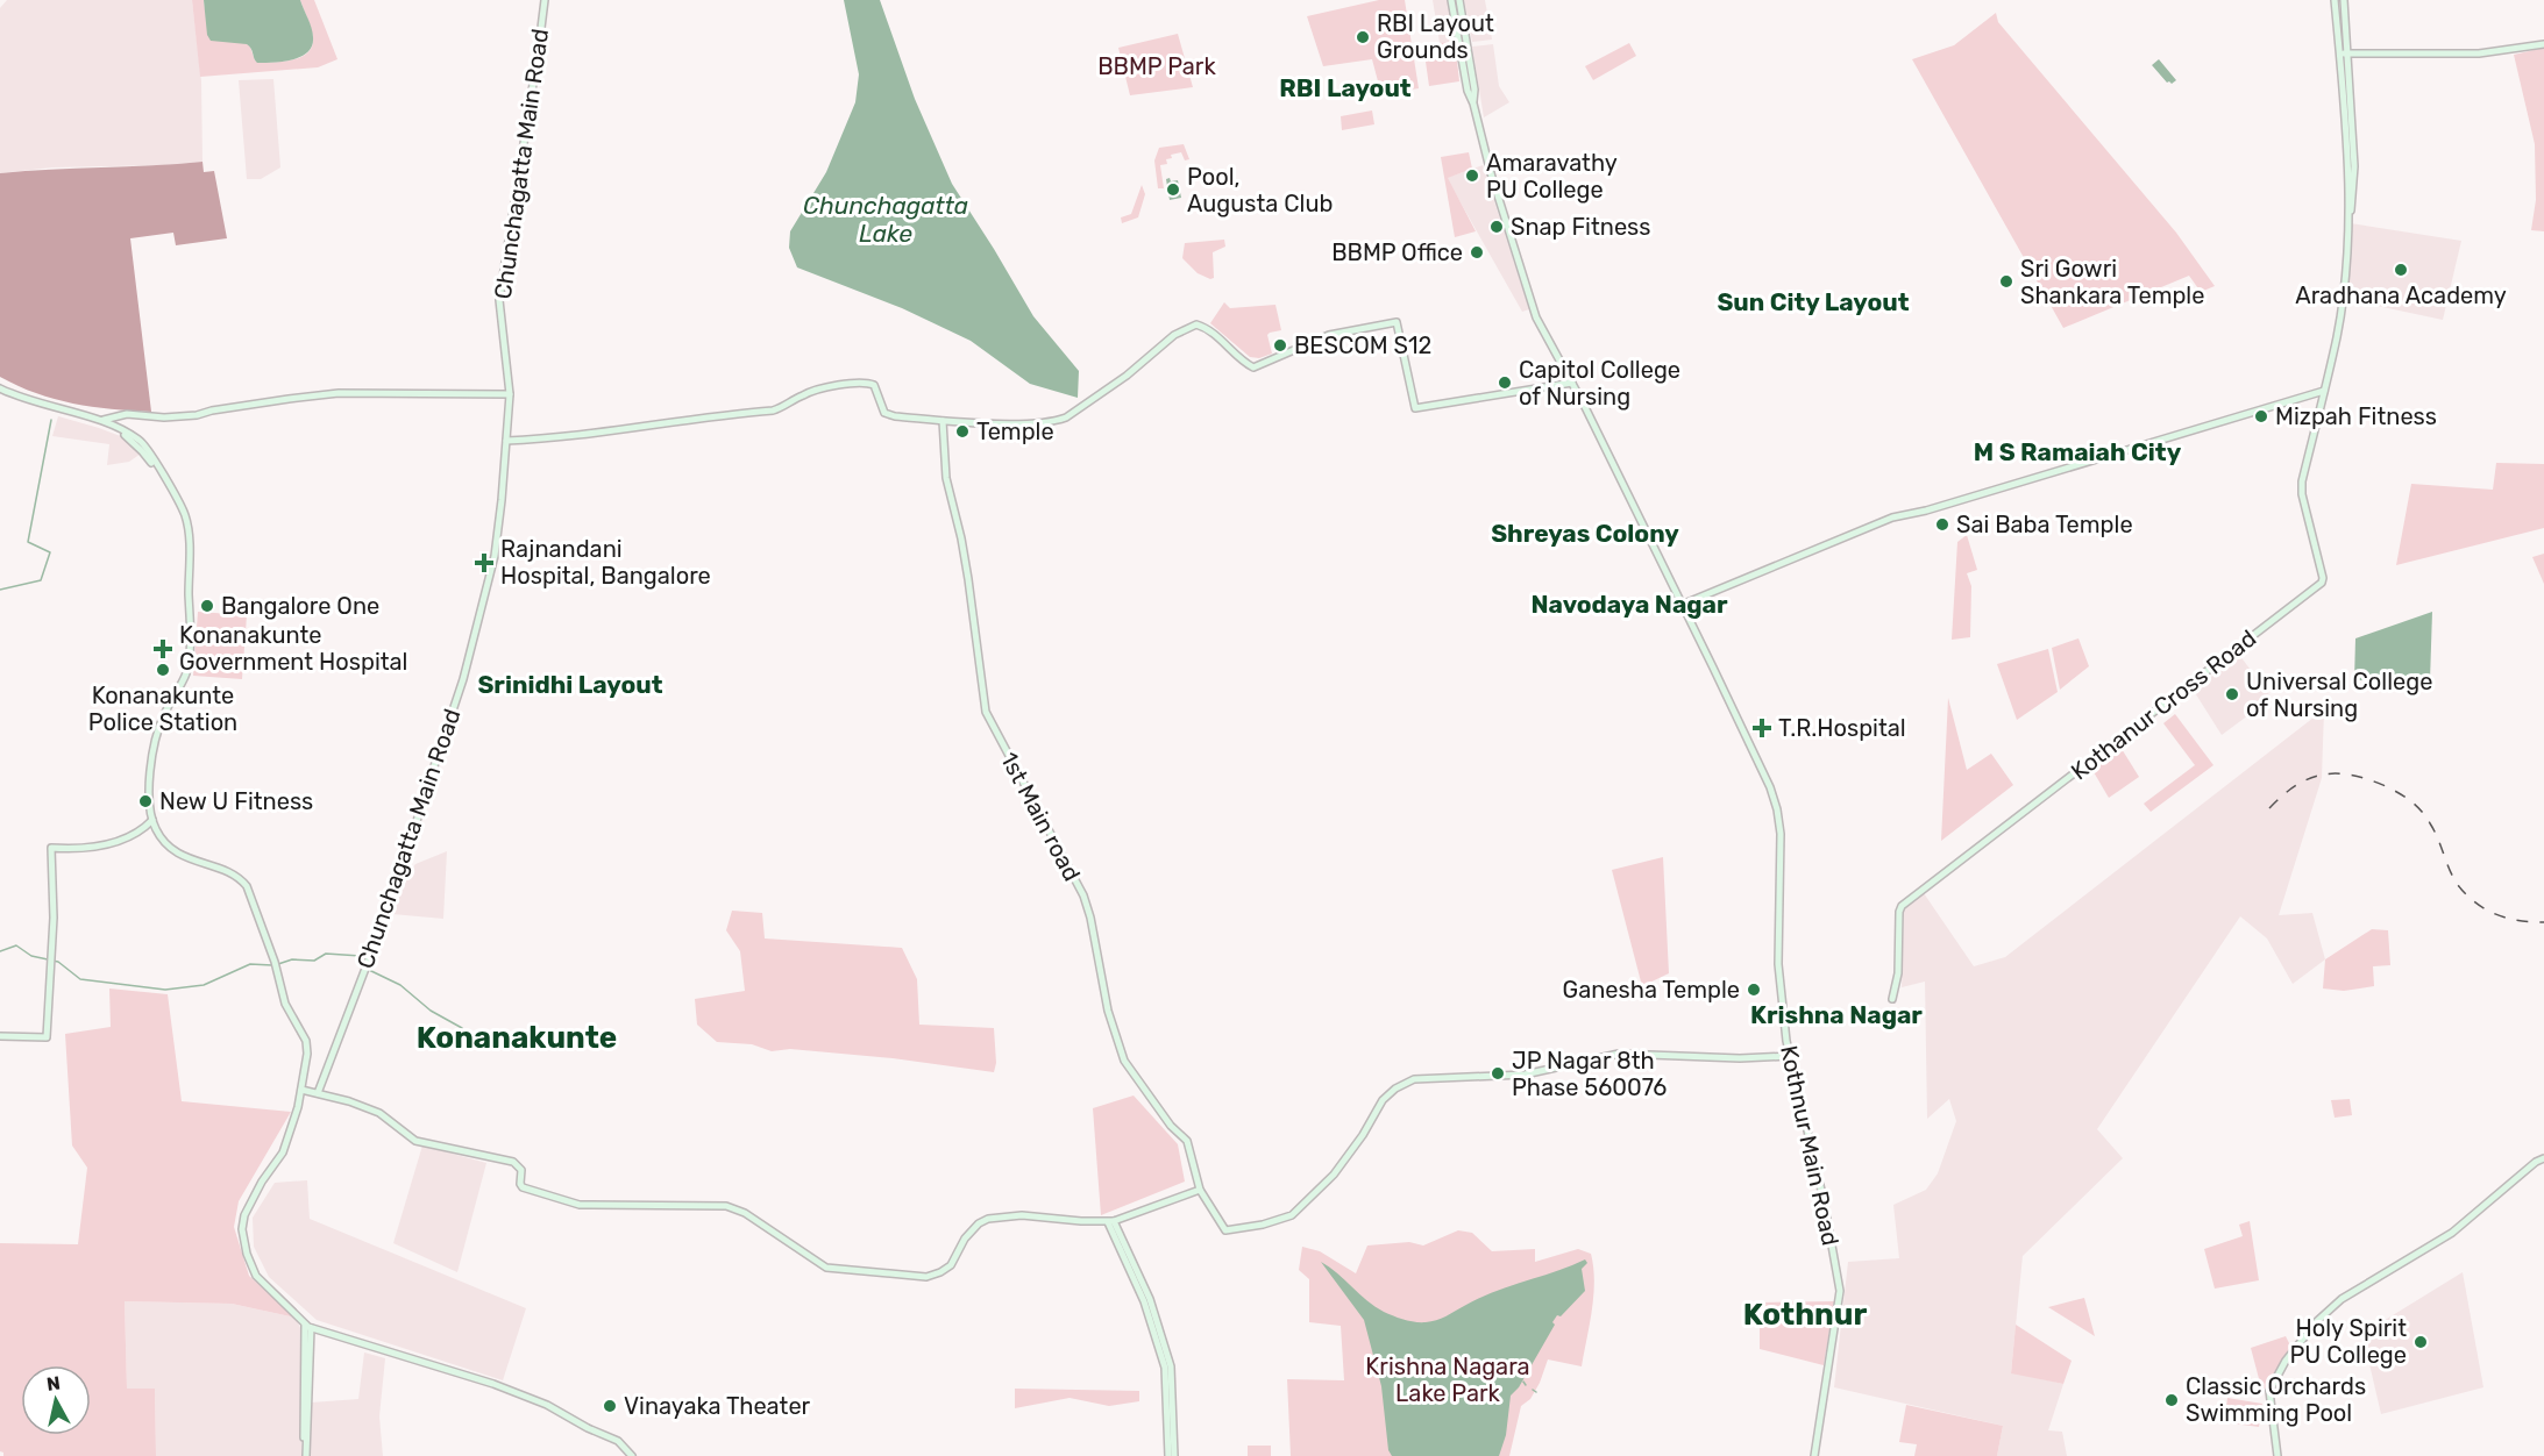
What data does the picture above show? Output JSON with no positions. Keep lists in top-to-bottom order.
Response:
{
  "streets": {
    "street": [
      "Chunchagatta Main Road",
      "Kothanur Cross Road",
      "1st Main road",
      "Kothnur Main Road"
    ]
  },
  "crossings": [
    ["1st Main road", "Kothnur Main Road"]
  ],
  "districts": [
    "RBI Layout",
    "Sun City Layout",
    "M S Ramaiah City",
    "Shreyas Colony",
    "Navodaya Nagar",
    "Srinidhi Layout",
    "Krishna Nagar",
    "Konanakunte",
    "Kothnur"
  ],
  "water": ["Chunchagatta Lake"],
  "parks": ["BBMP Park", "Krishna Nagara Lake Park"],
  "places": {
    "other": [
      "RBI Layout Grounds",
      "Amaravathy PU College",
      "Pool, Augusta Club",
      "Snap Fitness",
      "BBMP Office",
      "Aradhana Academy",
      "Sri Gowri Shankara Temple",
      "BESCOM S12",
      "Capitol College of Nursing",
      "Mizpah Fitness",
      "Temple",
      "Sai Baba Temple",
      "Bangalore One",
      "Konanakunte Police Station",
      "Universal College of Nursing",
      "New U Fitness",
      "Ganesha Temple",
      "JP Nagar 8th Phase 560076",
      "Holy Spirit PU College",
      "Classic Orchards Swimming Pool",
      "Vinayaka Theater"
    ],
    "health": ["Rajnandani Hospital, Bangalore", "Konanakunte Government Hospital", "T.R.Hospital"]
  },
  "north": "top"
}
